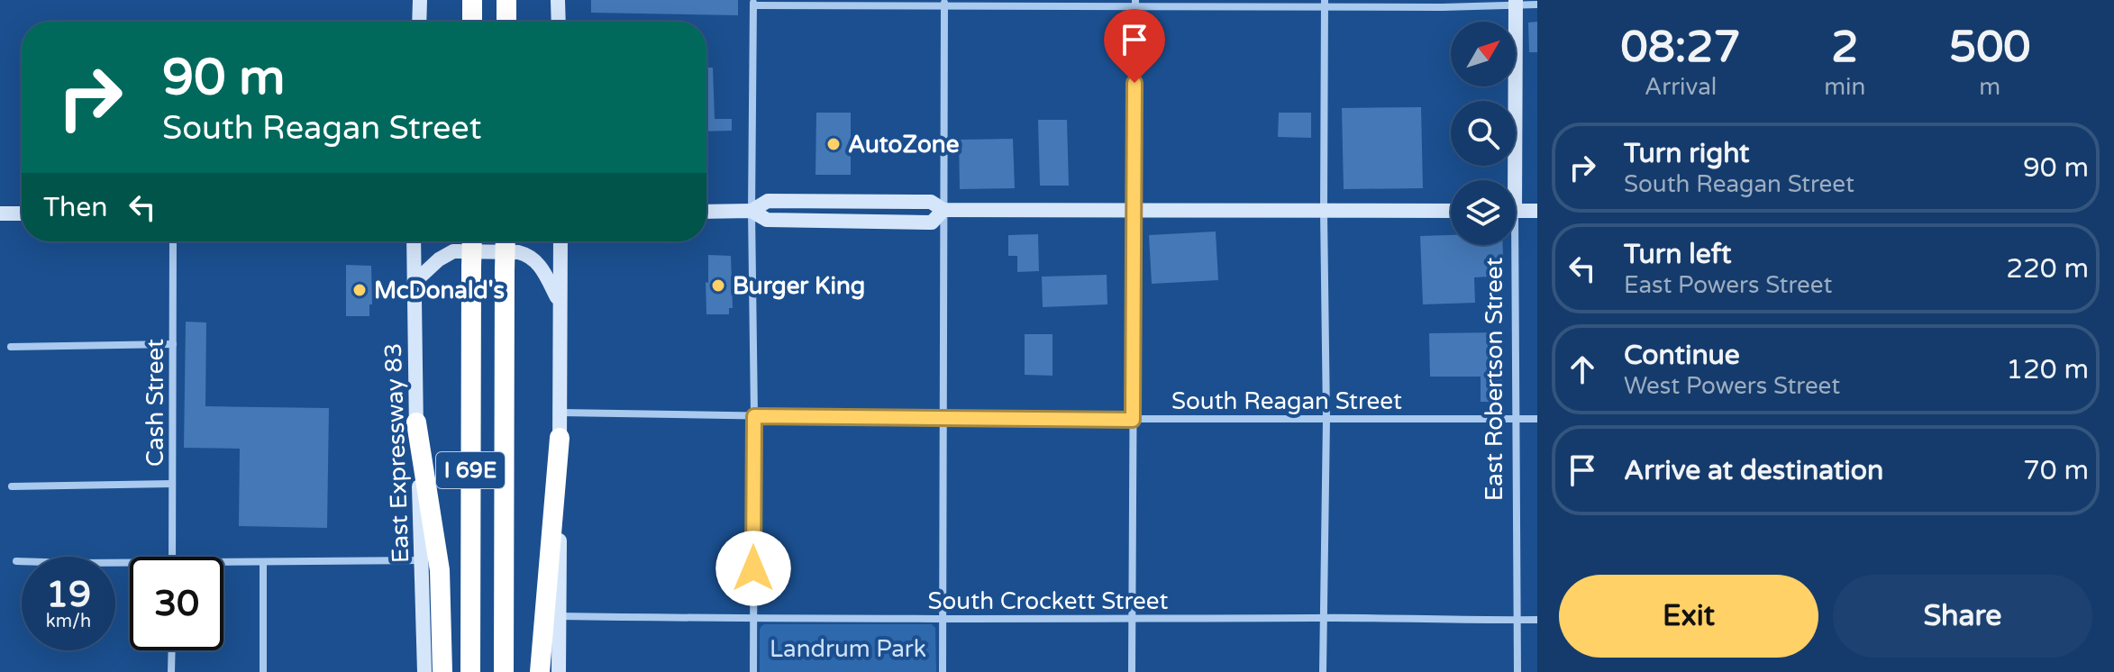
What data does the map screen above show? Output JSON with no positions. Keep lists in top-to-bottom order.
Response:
{
  "streets": {
    "highway": ["I 69E"],
    "main road": ["East Robertson Street", "East Expressway 83"],
    "street": ["South Reagan Street", "Cash Street", "South Crockett Street"]
  },
  "crossings": [
    ["East Robertson Street", "South Reagan Street"],
    ["East Robertson Street", "South Crockett Street"]
  ],
  "parks": ["Landrum Park"],
  "places": ["AutoZone", "Burger King", "McDonald's"],
  "north": "top right",
  "page": {
    "eta": [
      "08:27",
      "Arrival",
      "2",
      "min",
      "500",
      "m"
    ],
    "turn": ["90 m", "South Reagan Street"],
    "list": [
      {
        "name": "Turn right",
        "note": "South Reagan Street",
        "value": "90 m"
      },
      {
        "name": "Turn left",
        "note": "East Powers Street",
        "value": "220 m"
      },
      {
        "name": "Continue",
        "note": "West Powers Street",
        "value": "120 m"
      },
      {
        "name": "Arrive at destination",
        "value": "70 m"
      }
    ],
    "then": "Then",
    "speed": "19 km/h",
    "limit": "30",
    "buttons": ["Exit", "Share"]
  }
}
